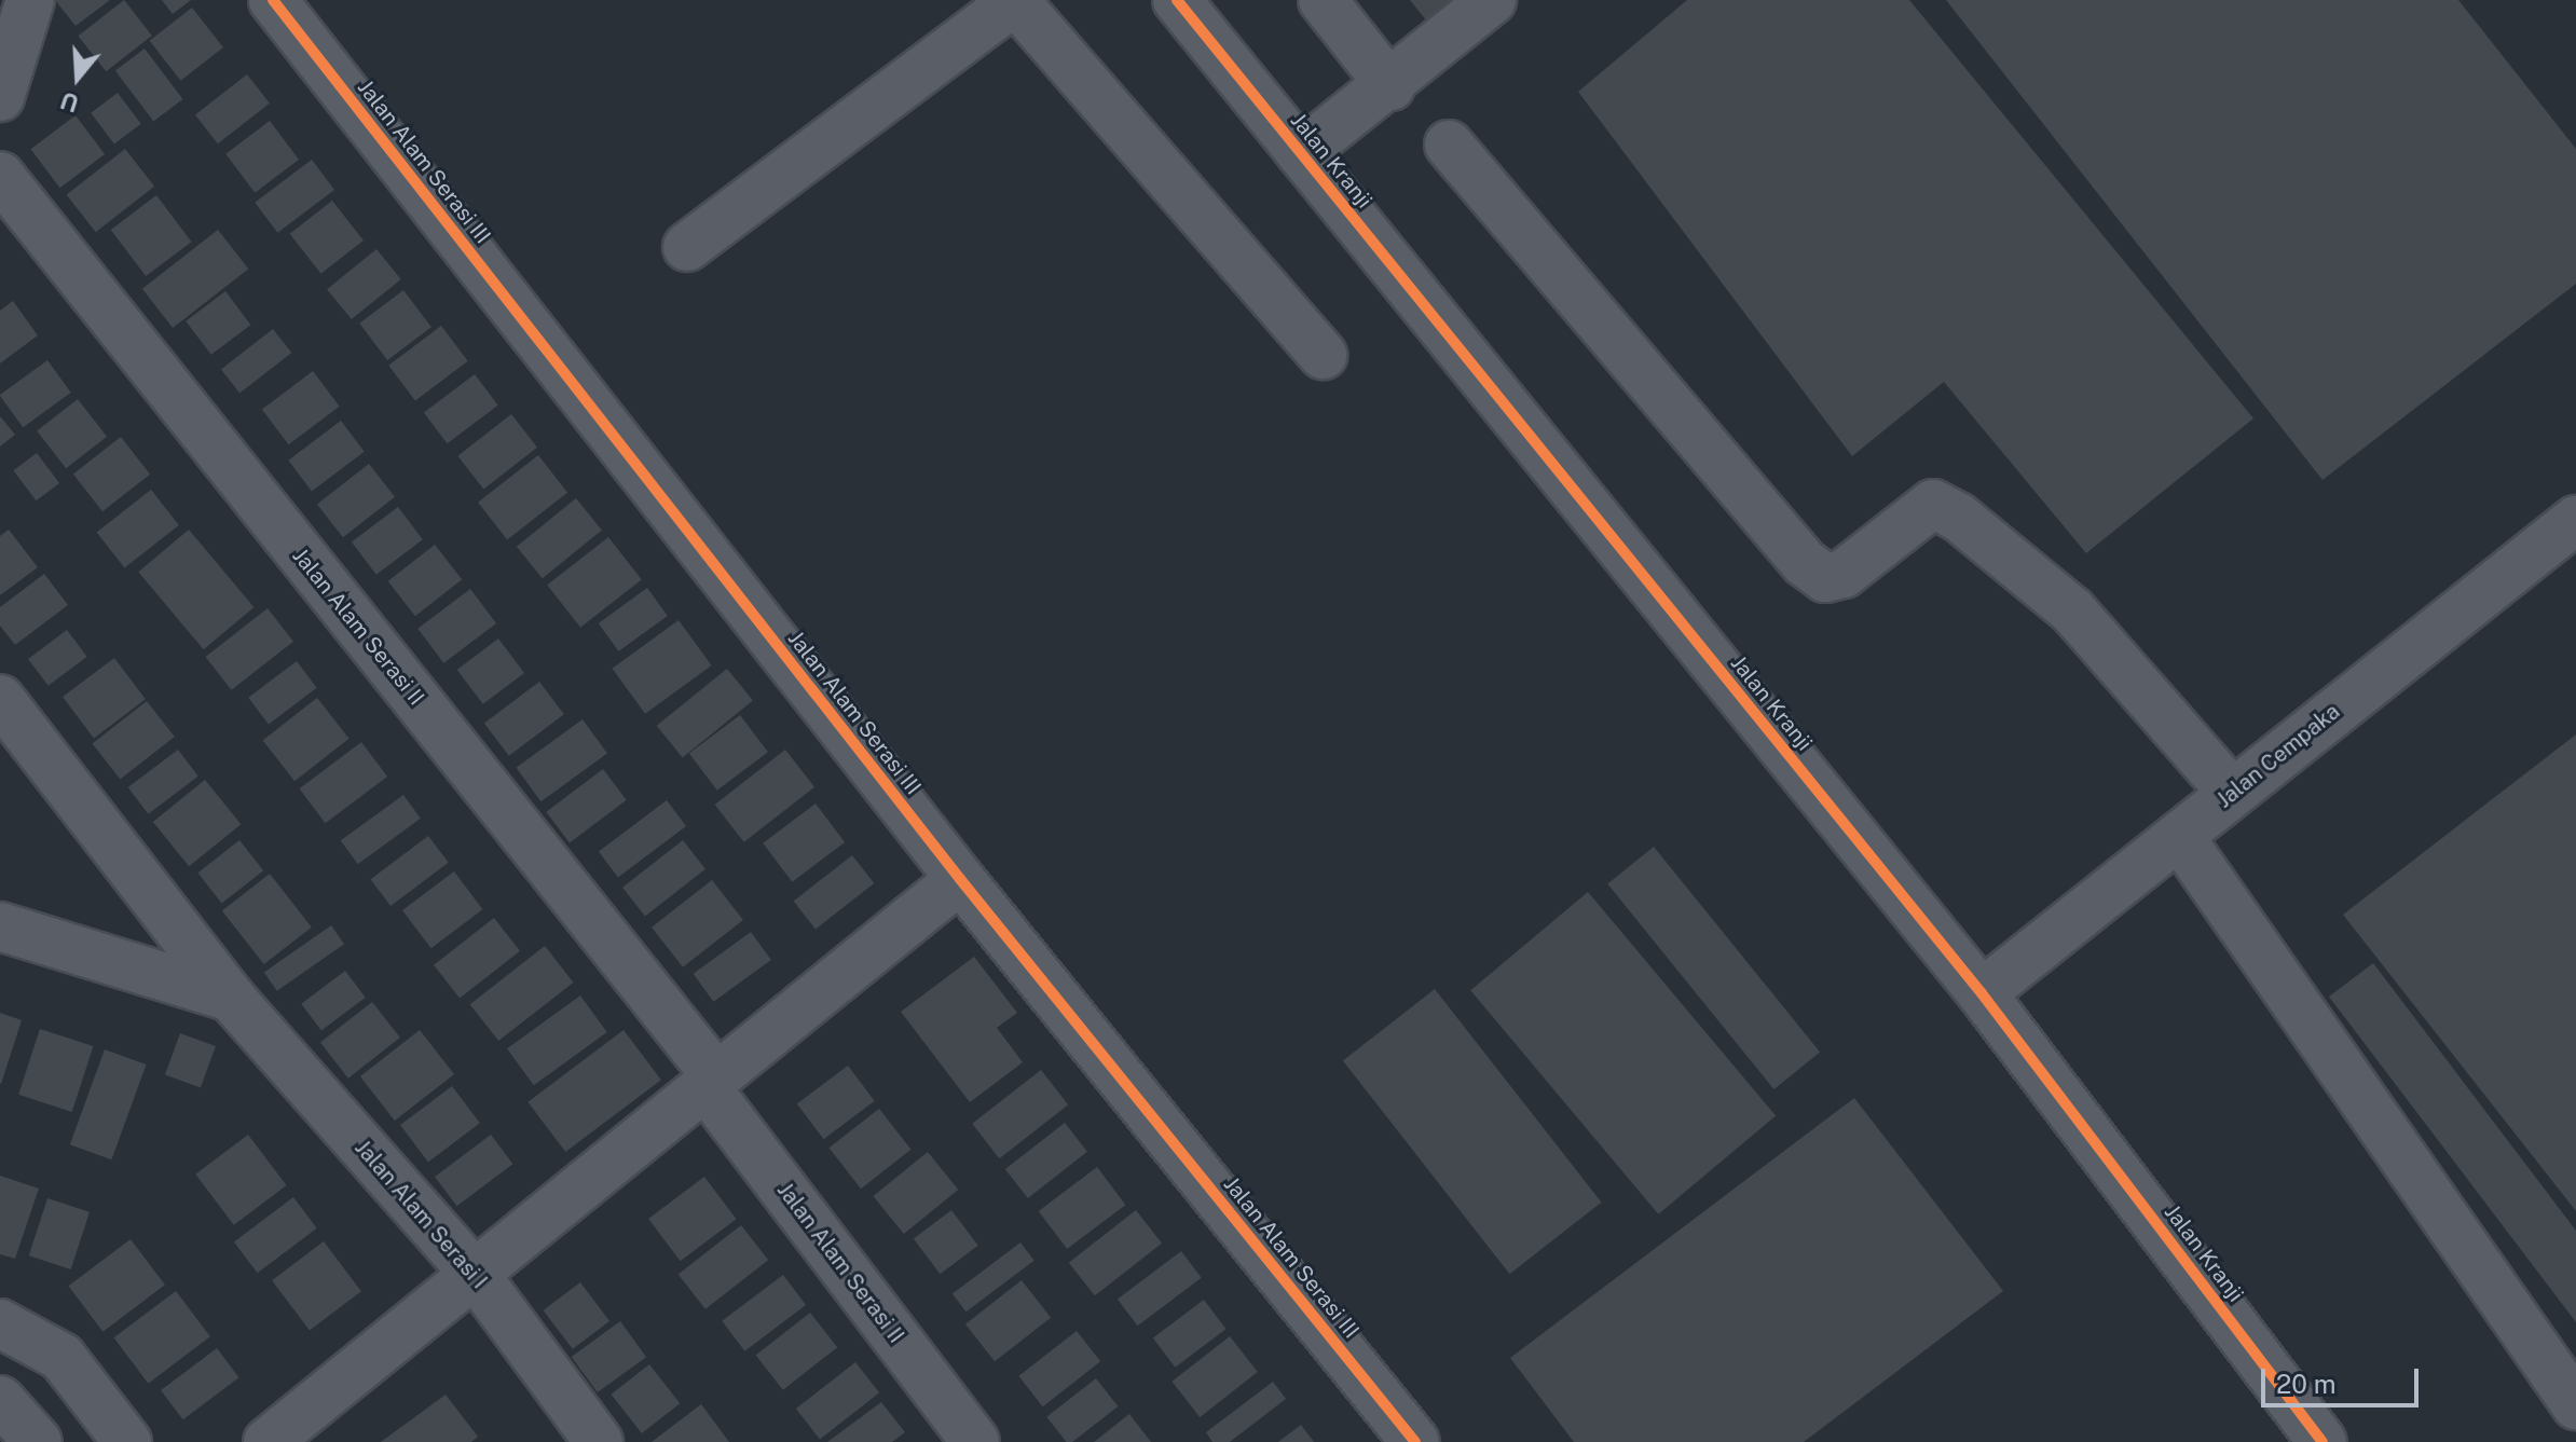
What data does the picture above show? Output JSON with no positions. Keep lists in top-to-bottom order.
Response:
{
  "streets": {
    "street": [
      "Jalan Kranji",
      "Jalan Alam Serasi III",
      "Jalan Alam Serasi II",
      "Jalan Cempaka",
      "Jalan Alam Serasi I"
    ]
  },
  "crossings": [
    ["Jalan Kranji", "Jalan Cempaka"]
  ],
  "scale_bar": "20 m",
  "north": "bottom"
}
